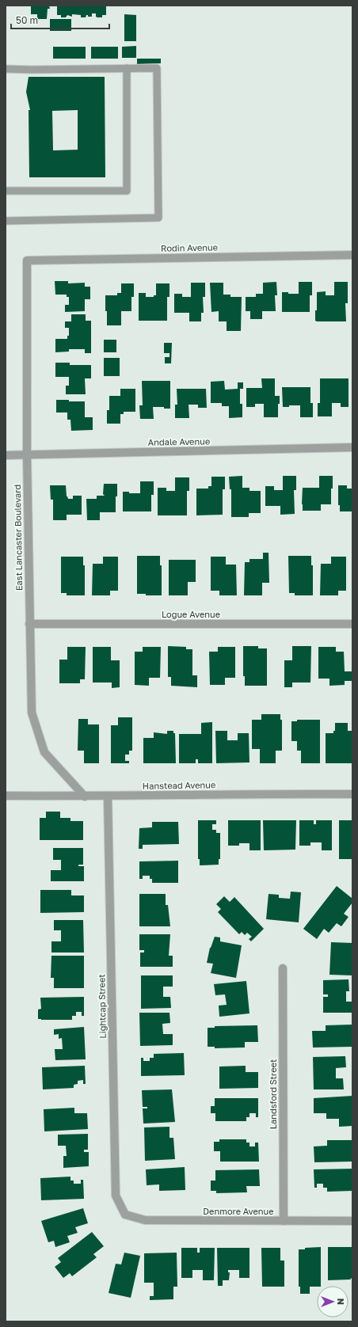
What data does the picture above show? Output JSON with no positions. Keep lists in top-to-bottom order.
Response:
{
  "streets": {
    "street": [
      "Rodin Avenue",
      "Andale Avenue",
      "East Lancaster Boulevard",
      "Logue Avenue",
      "Hanstead Avenue",
      "Lightcap Street",
      "Landsford Street",
      "Denmore Avenue"
    ]
  },
  "crossings": [
    ["Rodin Avenue", "East Lancaster Boulevard"],
    ["Andale Avenue", "East Lancaster Boulevard"],
    ["East Lancaster Boulevard", "Logue Avenue"],
    ["East Lancaster Boulevard", "Hanstead Avenue"],
    ["Hanstead Avenue", "Lightcap Street"],
    ["Lightcap Street", "Denmore Avenue"],
    ["Landsford Street", "Denmore Avenue"]
  ],
  "scale_bar": "50 m",
  "north": "right"
}
